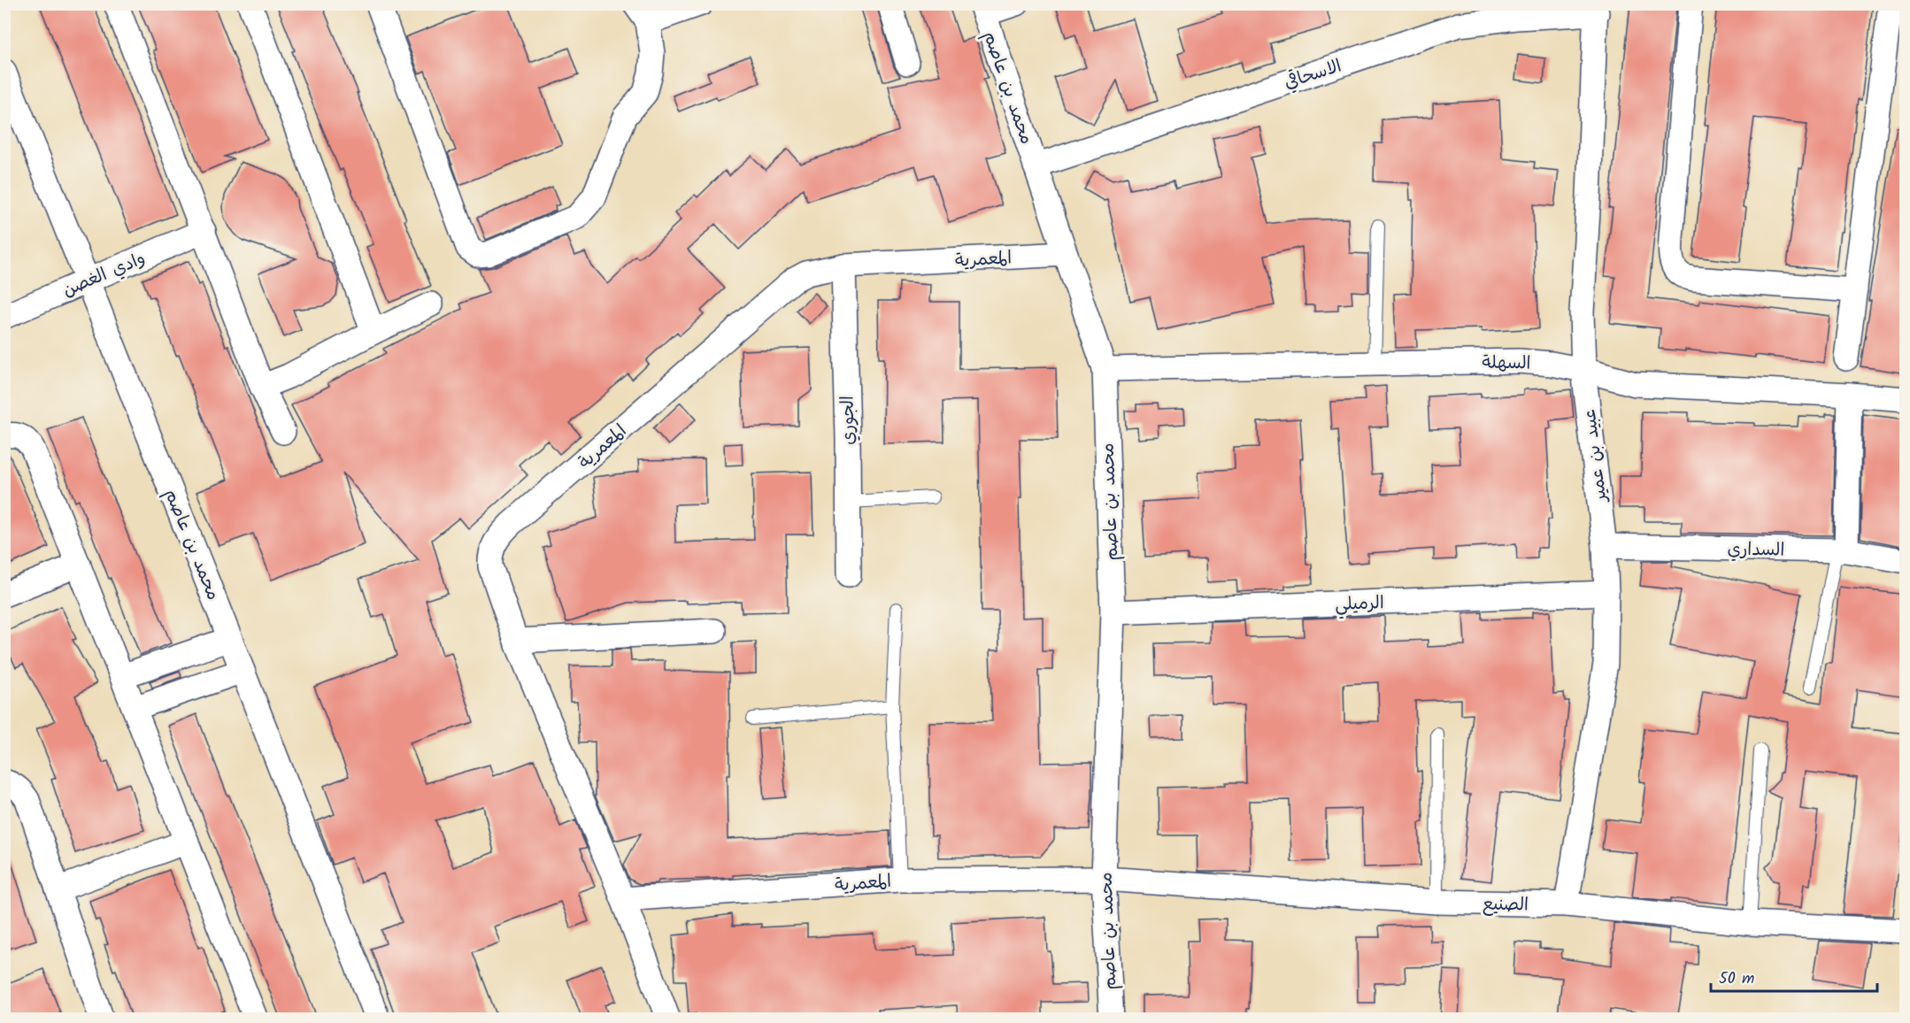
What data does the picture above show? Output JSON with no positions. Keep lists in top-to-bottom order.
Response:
{
  "streets": {
    "street": [
      "الاسحاقي",
      "محمد بن عاصم",
      "المعمرية",
      "وادي الغصن",
      "السهلة",
      "الجوري",
      "عبيد بن عمير",
      "السداري",
      "الرميلي",
      "الصنيع"
    ]
  },
  "crossings": [
    ["الاسحاقي", "محمد بن عاصم"],
    ["الاسحاقي", "عبيد بن عمير"],
    ["محمد بن عاصم", "المعمرية"],
    ["محمد بن عاصم", "وادي الغصن"],
    ["محمد بن عاصم", "السهلة"],
    ["محمد بن عاصم", "الرميلي"],
    ["محمد بن عاصم", "الصنيع"],
    ["المعمرية", "الجوري"],
    ["المعمرية", "الصنيع"],
    ["السهلة", "عبيد بن عمير"],
    ["عبيد بن عمير", "السداري"],
    ["عبيد بن عمير", "الرميلي"],
    ["عبيد بن عمير", "الصنيع"]
  ],
  "scale_bar": "50 m"
}
